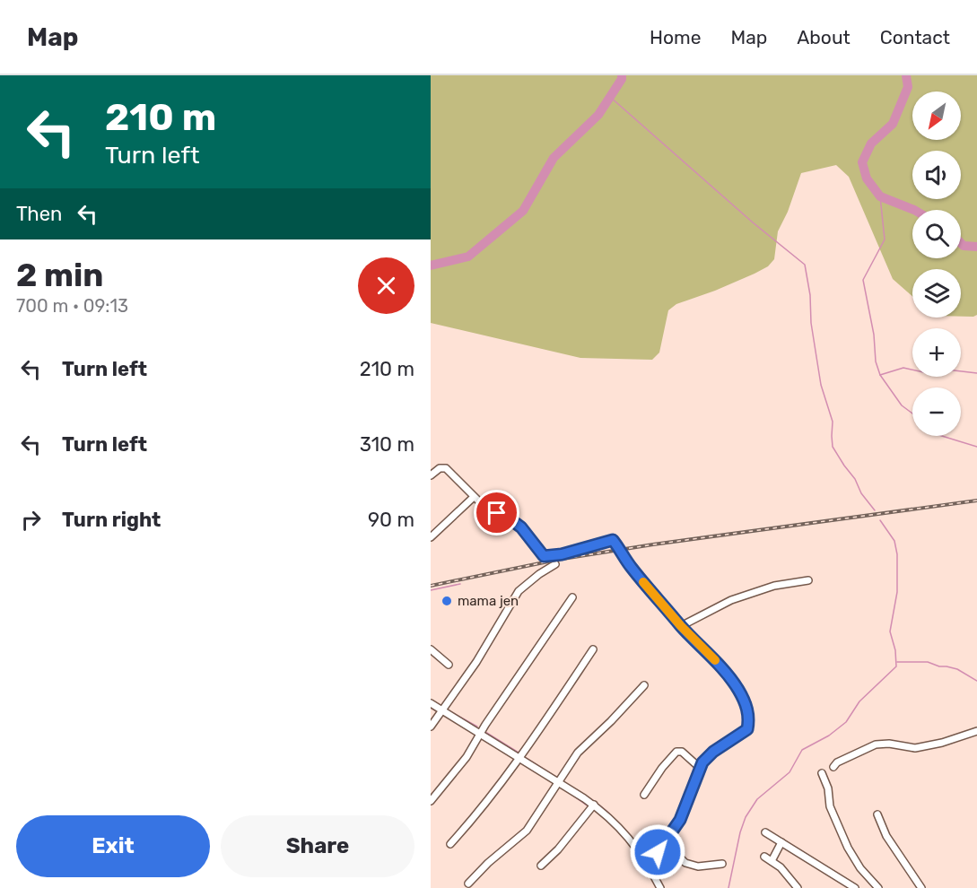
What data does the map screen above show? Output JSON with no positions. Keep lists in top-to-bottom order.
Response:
{
  "places": ["mama jen"],
  "north": "bottom left",
  "page": {
    "header": "Map",
    "nav": [
      "Home",
      "Map",
      "About",
      "Contact"
    ],
    "turn": ["210 m", "Turn left"],
    "map_buttons": ["+", "−"],
    "then": "Then",
    "heading": ["2 min", "700 m · 09:13"],
    "list": [
      {
        "name": "Turn left",
        "value": "210 m"
      },
      {
        "name": "Turn left",
        "value": "310 m"
      },
      {
        "name": "Turn right",
        "value": "90 m"
      }
    ],
    "buttons": ["Exit", "Share"]
  }
}
